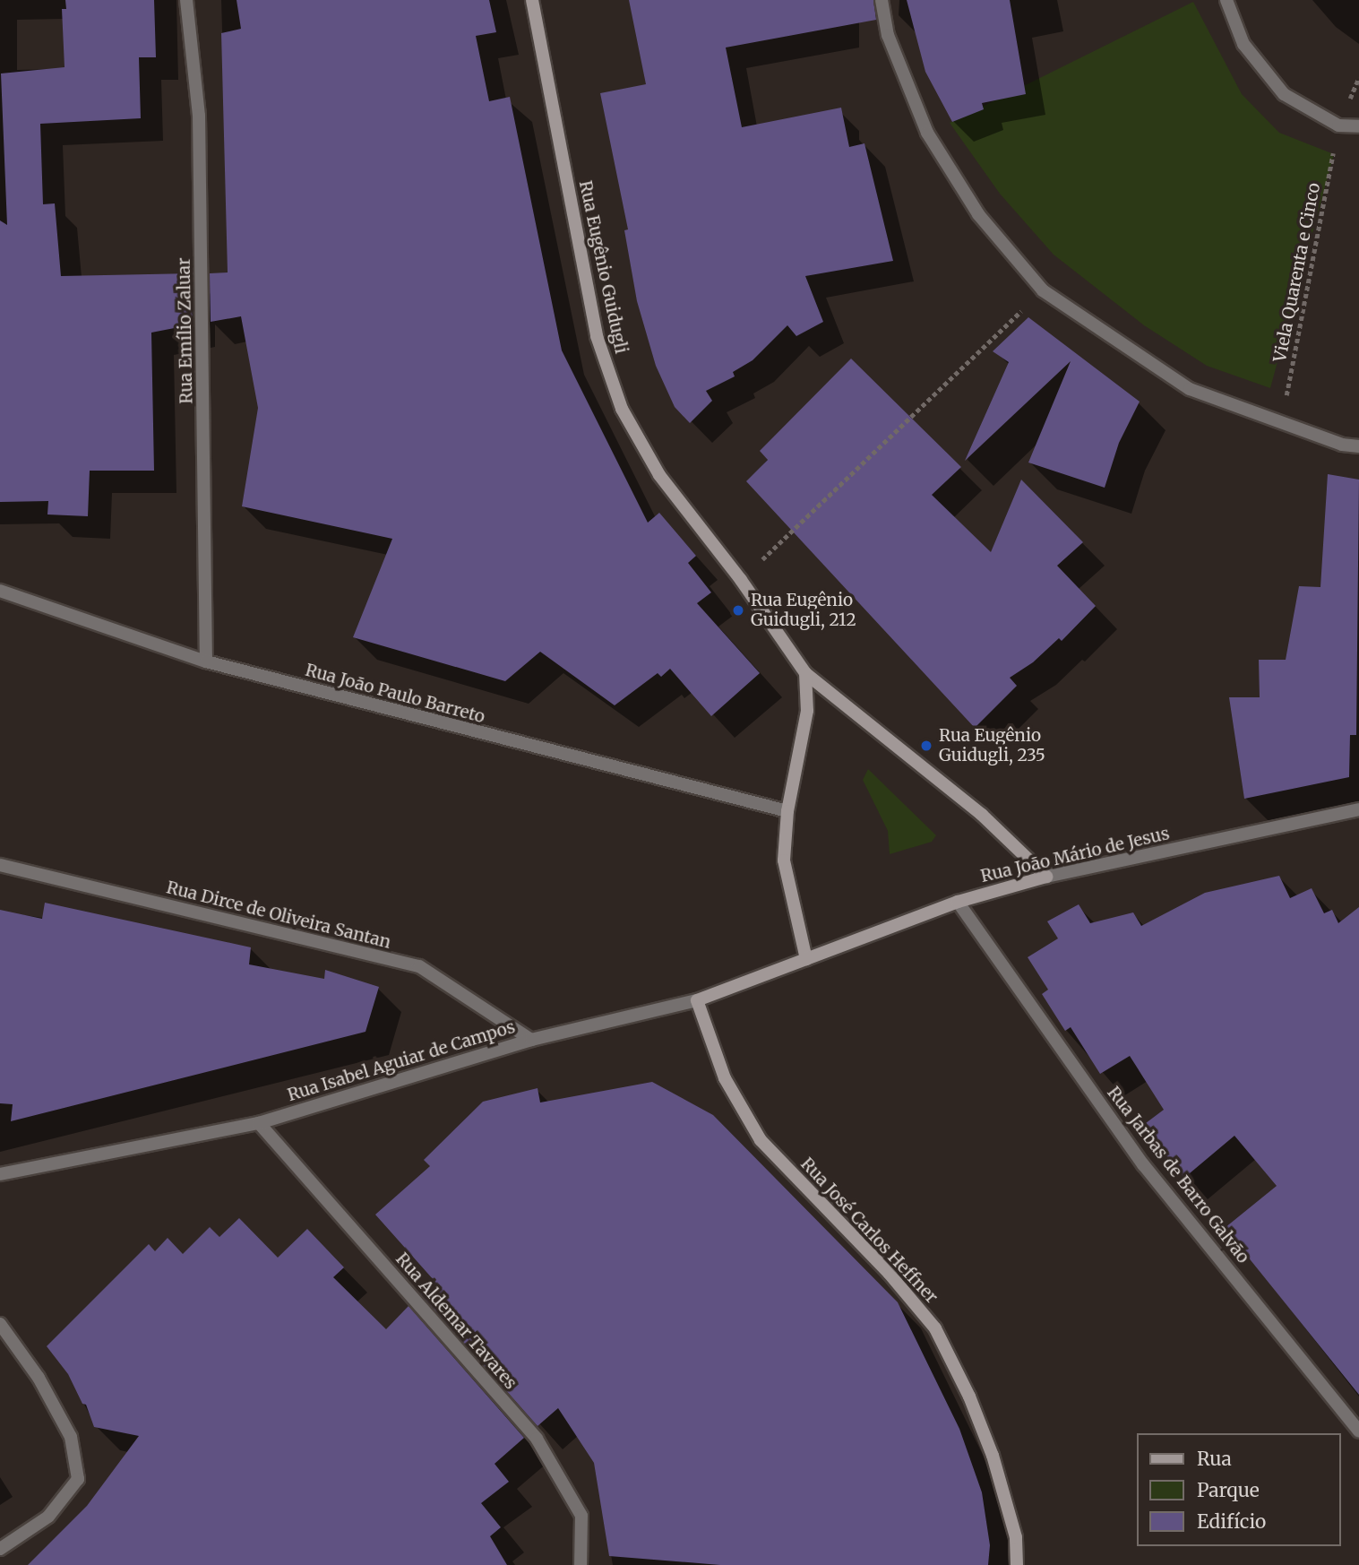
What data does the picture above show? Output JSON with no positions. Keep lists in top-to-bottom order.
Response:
{
  "streets": {
    "main road": [
      "Rua Eugênio Guidugli",
      "Rua João Mário de Jesus",
      "Rua Isabel Aguiar de Campos",
      "Rua José Carlos Heffner"
    ],
    "street": [
      "Rua Emílio Zaluar",
      "Rua João Paulo Barreto",
      "Rua Dirce de Oliveira Santan",
      "Rua Jarbas de Barro Galvão",
      "Rua Aldemar Tavares"
    ],
    "path": ["Viela Quarenta e Cinco"]
  },
  "crossings": [
    ["Rua Eugênio Guidugli", "Rua João Mário de Jesus"],
    ["Rua Emílio Zaluar", "Rua João Paulo Barreto"],
    ["Rua João Mário de Jesus", "Rua Isabel Aguiar de Campos"],
    ["Rua João Mário de Jesus", "Rua Jarbas de Barro Galvão"],
    ["Rua Dirce de Oliveira Santan", "Rua Isabel Aguiar de Campos"],
    ["Rua Isabel Aguiar de Campos", "Rua José Carlos Heffner"],
    ["Rua Isabel Aguiar de Campos", "Rua Aldemar Tavares"]
  ],
  "places": ["Rua Eugênio Guidugli, 212", "Rua Eugênio Guidugli, 235"],
  "legend": ["Rua", "Parque", "Edifício"]
}
